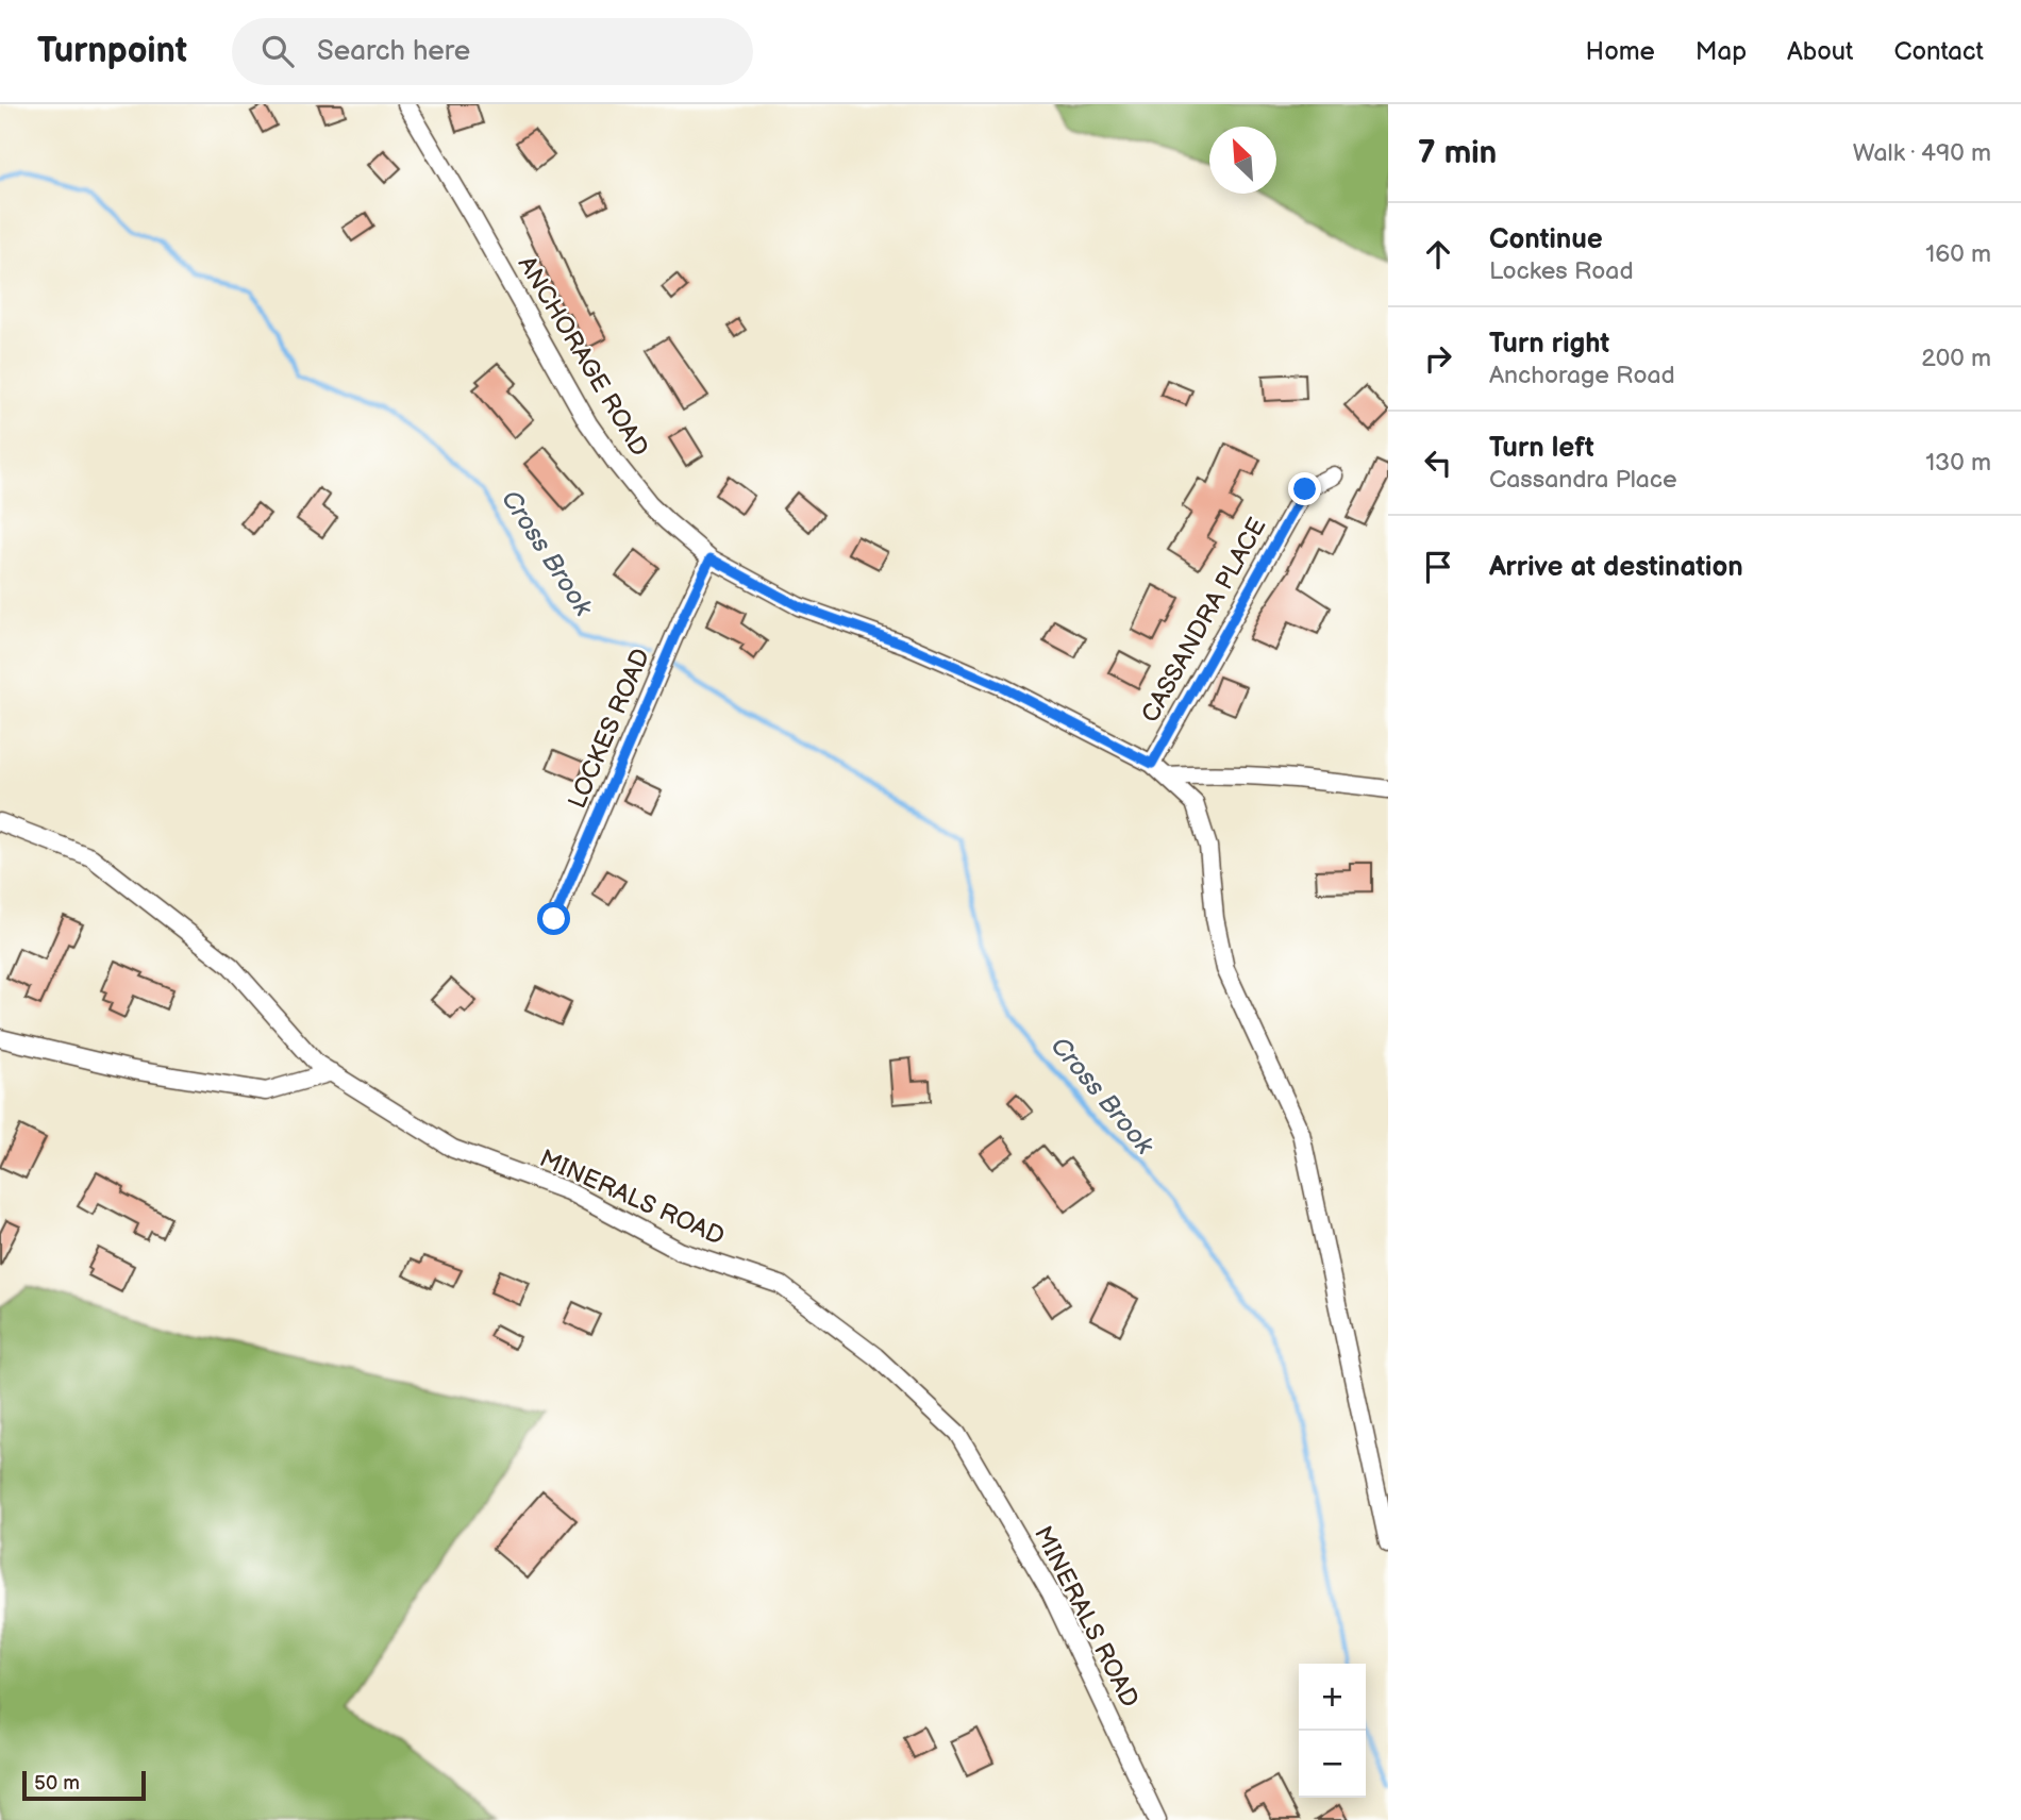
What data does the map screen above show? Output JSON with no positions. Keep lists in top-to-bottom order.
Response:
{
  "streets": {
    "street": [
      "ANCHORAGE ROAD",
      "CASSANDRA PLACE",
      "LOCKES ROAD",
      "MINERALS ROAD"
    ]
  },
  "crossings": [
    ["ANCHORAGE ROAD", "CASSANDRA PLACE"],
    ["ANCHORAGE ROAD", "LOCKES ROAD"]
  ],
  "water": ["Cross Brook"],
  "scale_bar": "50 m",
  "north": "top left",
  "page": {
    "header": "Turnpoint",
    "search": "Search here",
    "nav": [
      "Home",
      "Map",
      "About",
      "Contact"
    ],
    "heading": ["7 min", "Walk · 490 m"],
    "list": [
      ["Continue", "Lockes Road", "160 m"],
      ["Turn right", "Anchorage Road", "200 m"],
      ["Turn left", "Cassandra Place", "130 m"],
      "Arrive at destination"
    ],
    "map_buttons": ["+", "−"],
    "scale": "50 m"
  }
}
